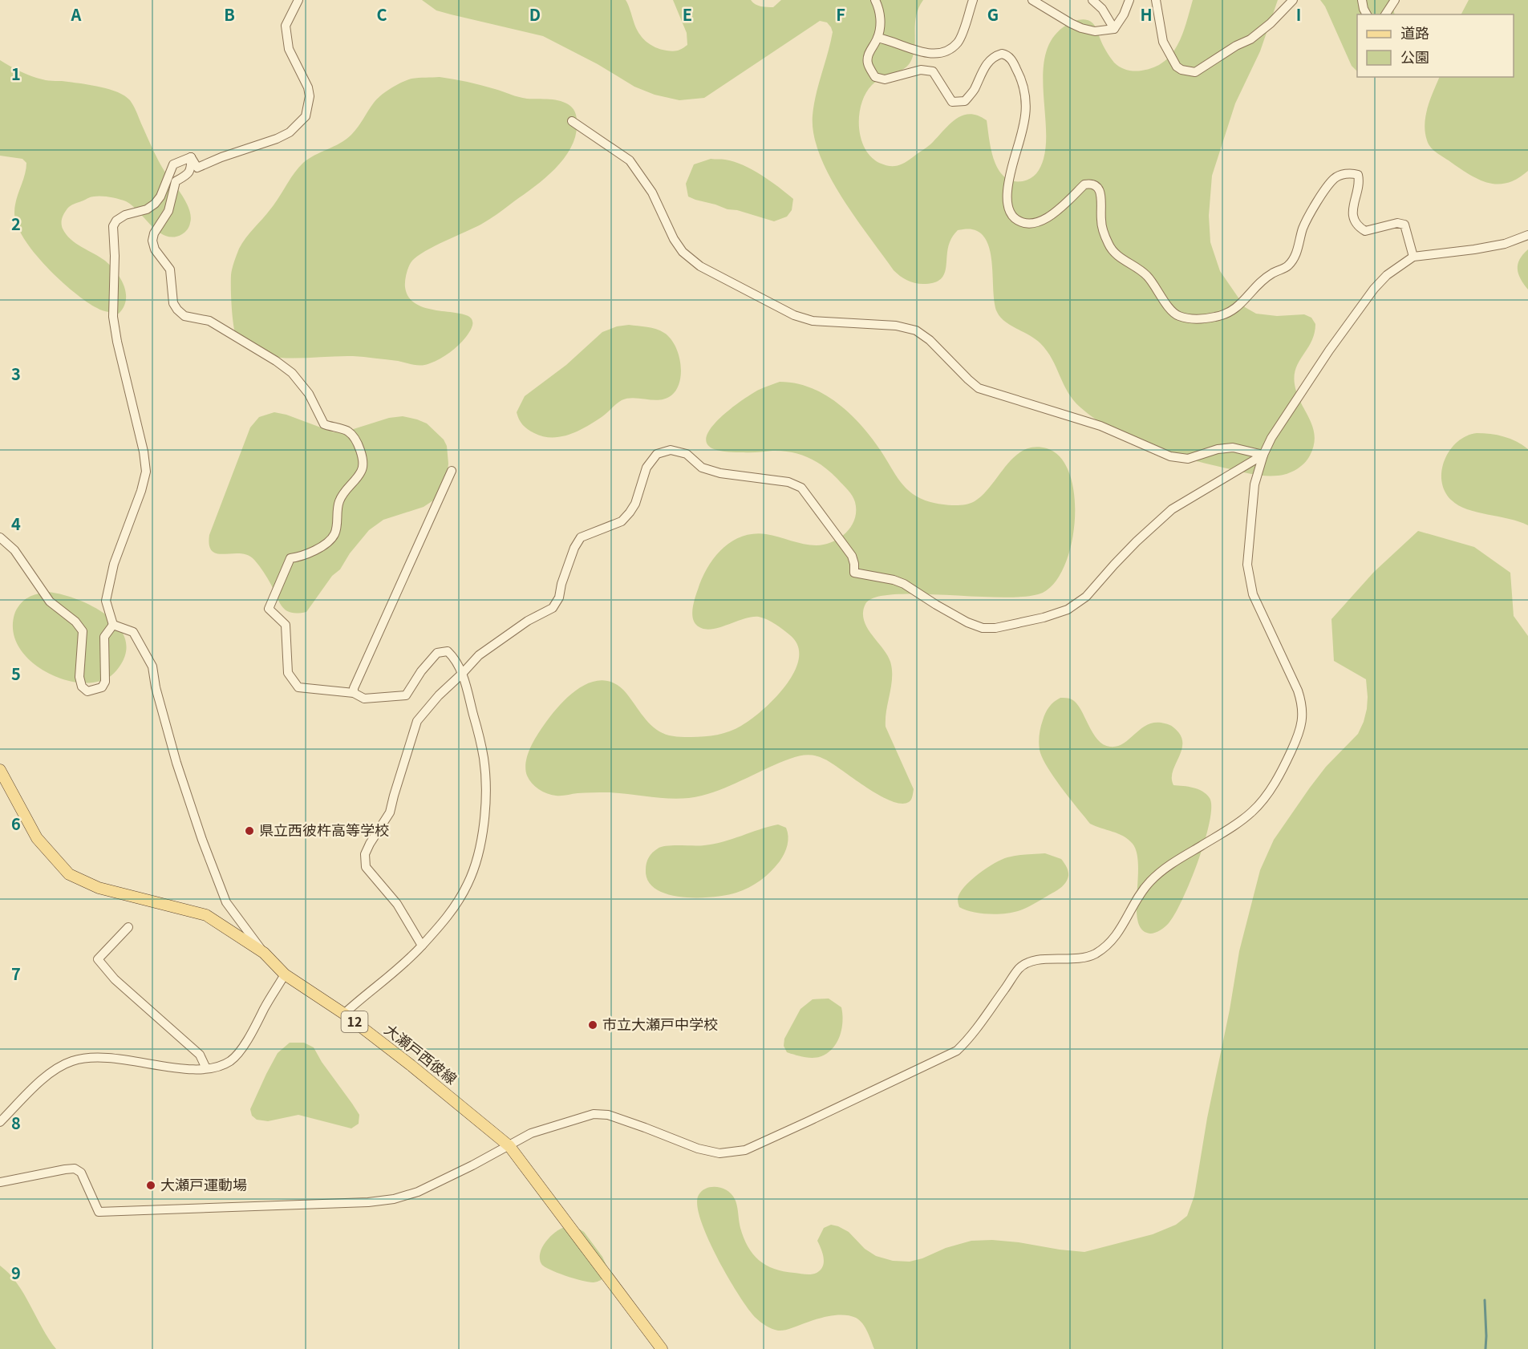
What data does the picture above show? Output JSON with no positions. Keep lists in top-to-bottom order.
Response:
{
  "streets": {
    "main road": ["12", "大瀬戸西彼線"]
  },
  "places": ["県立西彼杵高等学校", "市立大瀬戸中学校", "大瀬戸運動場"],
  "legend": ["道路", "公園"],
  "grid": {
    "columns": [
      "A",
      "B",
      "C",
      "D",
      "E",
      "F",
      "G",
      "H",
      "I"
    ],
    "rows": [
      "1",
      "2",
      "3",
      "4",
      "5",
      "6",
      "7",
      "8",
      "9"
    ]
  }
}
